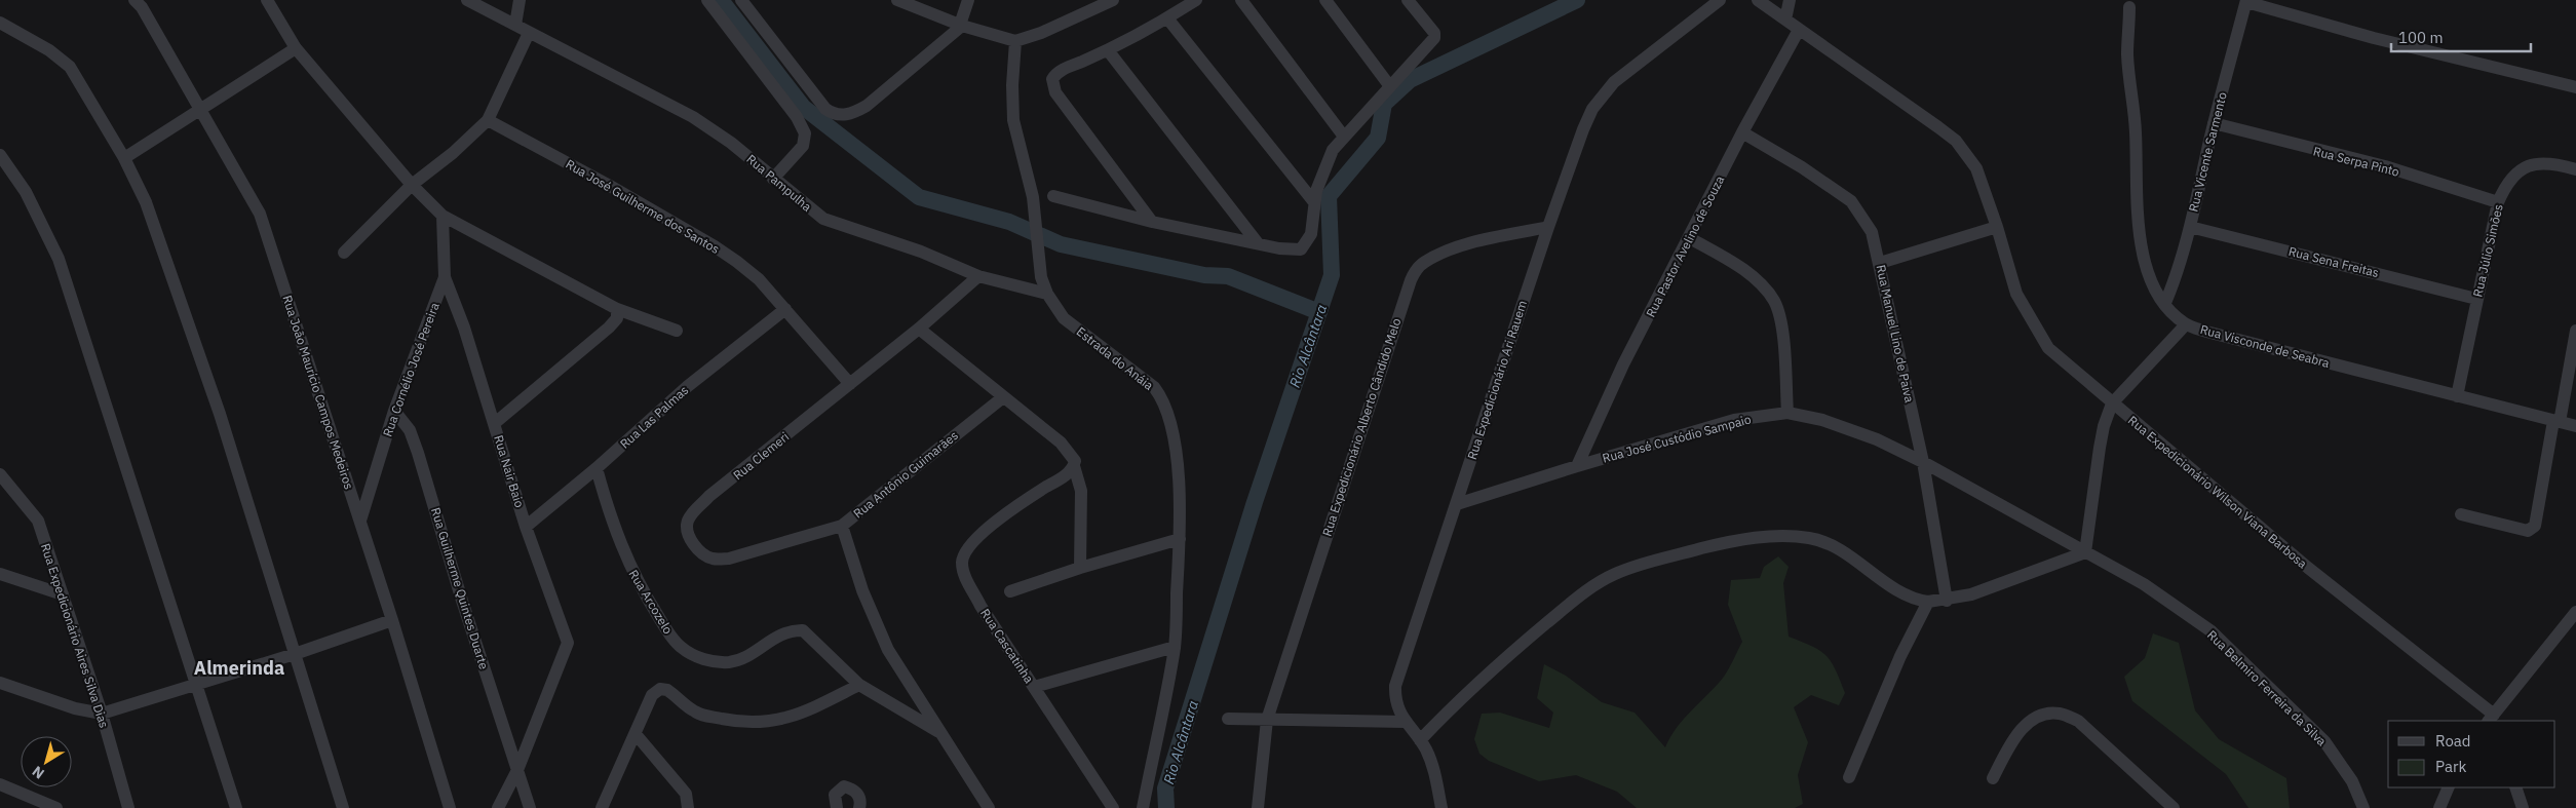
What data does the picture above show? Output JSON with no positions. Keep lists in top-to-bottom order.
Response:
{
  "streets": {
    "street": [
      "Rua Vicente Sarmento",
      "Rua Serpa Pinto",
      "Rua Pampulha",
      "Rua José Guilherme dos Santos",
      "Rua Pastor Avelino de Souza",
      "Rua Júlio Simões",
      "Rua Sena Freitas",
      "Rua Manuel Lino de Paiva",
      "Rua Visconde de Seabra",
      "Estrada do Anáia",
      "Rua Cornélio José Pereira",
      "Rua Expedicionário Ari Rauem",
      "Rua João Maurício Campos Medeiros",
      "Rua Las Palmas",
      "Rua Expedicionário Alberto Cândido Melo",
      "Rua José Custódio Sampaio",
      "Rua Clemeri",
      "Rua Nair Baio",
      "Rua Antônio Guimarães",
      "Rua Expedicionário Wilson Viana Barbosa",
      "Rua Guilherme Quintes Duarte",
      "Rua Arcozelo",
      "Rua Expedicionário Aires Silva Dias",
      "Rua Cascatinha",
      "Rua Belmiro Ferreira da Silva"
    ]
  },
  "crossings": [
    ["Rua Vicente Sarmento", "Rua Serpa Pinto"],
    ["Rua Vicente Sarmento", "Rua Sena Freitas"],
    ["Rua Vicente Sarmento", "Rua Visconde de Seabra"],
    ["Rua Serpa Pinto", "Rua Júlio Simões"],
    ["Rua Pampulha", "Estrada do Anáia"],
    ["Rua Pampulha", "Rua Clemeri"],
    ["Rua José Guilherme dos Santos", "Rua Las Palmas"],
    ["Rua José Guilherme dos Santos", "Rua Clemeri"],
    ["Rua Pastor Avelino de Souza", "Rua Manuel Lino de Paiva"],
    ["Rua Pastor Avelino de Souza", "Rua José Custódio Sampaio"],
    ["Rua Pastor Avelino de Souza", "Rua Expedicionário Wilson Viana Barbosa"],
    ["Rua Júlio Simões", "Rua Sena Freitas"],
    ["Rua Júlio Simões", "Rua Visconde de Seabra"],
    ["Rua Manuel Lino de Paiva", "Rua José Custódio Sampaio"],
    ["Rua Cornélio José Pereira", "Rua João Maurício Campos Medeiros"],
    ["Rua Cornélio José Pereira", "Rua Nair Baio"],
    ["Rua Cornélio José Pereira", "Rua Guilherme Quintes Duarte"],
    ["Rua Expedicionário Ari Rauem", "Rua Expedicionário Alberto Cândido Melo"],
    ["Rua Expedicionário Ari Rauem", "Rua José Custódio Sampaio"],
    ["Rua Las Palmas", "Rua Nair Baio"],
    ["Rua Las Palmas", "Rua Arcozelo"],
    ["Rua José Custódio Sampaio", "Rua Belmiro Ferreira da Silva"],
    ["Rua Clemeri", "Rua Antônio Guimarães"],
    ["Rua Nair Baio", "Rua Guilherme Quintes Duarte"],
    ["Rua Antônio Guimarães", "Rua Arcozelo"]
  ],
  "districts": ["Almerinda"],
  "water": ["Rio Alcântara"],
  "legend": ["Road", "Park"],
  "scale_bar": "100 m",
  "north": "bottom left"
}
